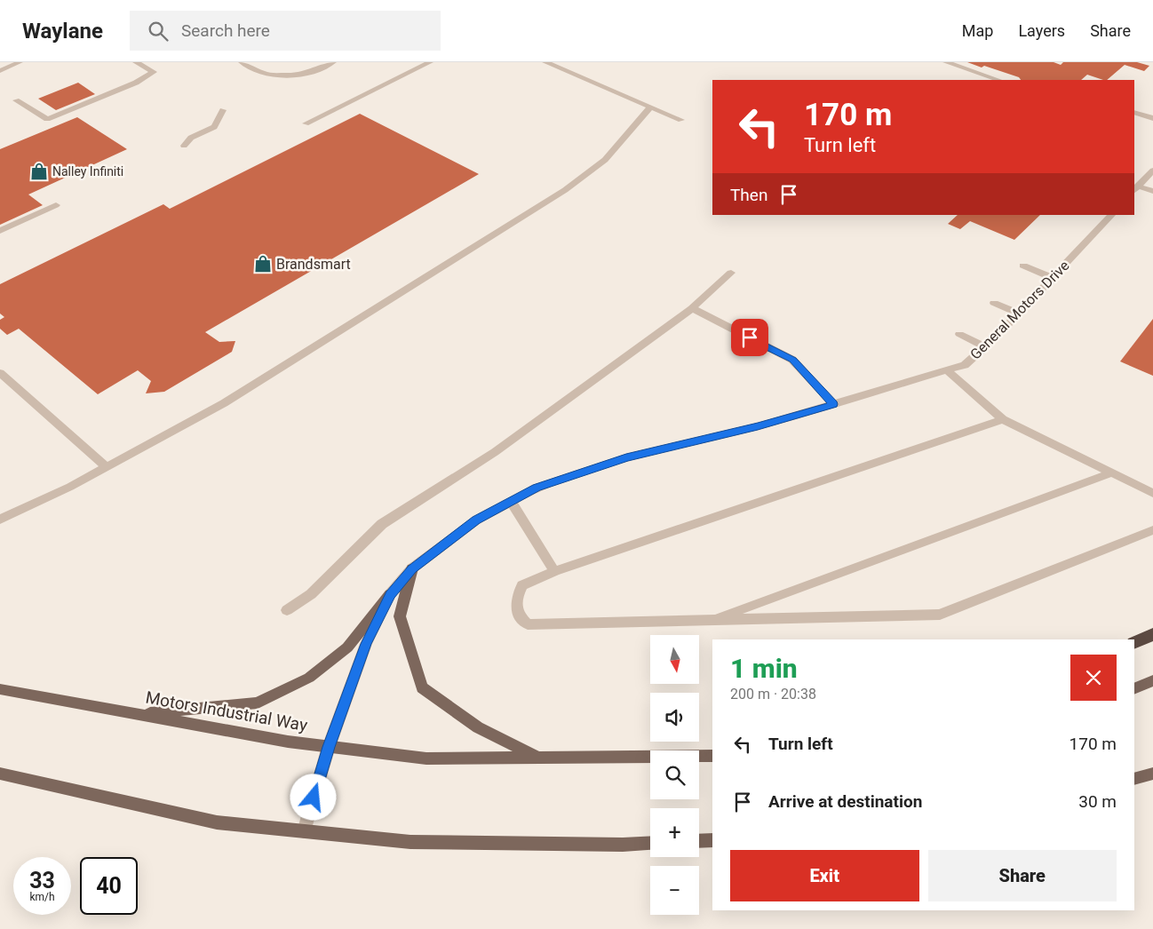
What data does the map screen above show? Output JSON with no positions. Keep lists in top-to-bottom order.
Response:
{
  "streets": {
    "main road": ["Motors Industrial Way"],
    "street": ["General Motors Drive"]
  },
  "crossings": [
    ["General Motors Drive", "Motors Industrial Way"]
  ],
  "places": {
    "shop": ["Nalley Infiniti", "Brandsmart"]
  },
  "north": "bottom",
  "page": {
    "header": "Waylane",
    "search": "Search here",
    "nav": ["Map", "Layers", "Share"],
    "turn": ["170 m", "Turn left"],
    "then": "Then",
    "map_buttons": ["+", "−"],
    "heading": ["1 min", "200 m · 20:38"],
    "list": [
      {
        "name": "Turn left",
        "value": "170 m"
      },
      {
        "name": "Arrive at destination",
        "value": "30 m"
      }
    ],
    "buttons": ["Exit", "Share"],
    "speed": "33 km/h",
    "limit": "40"
  }
}
